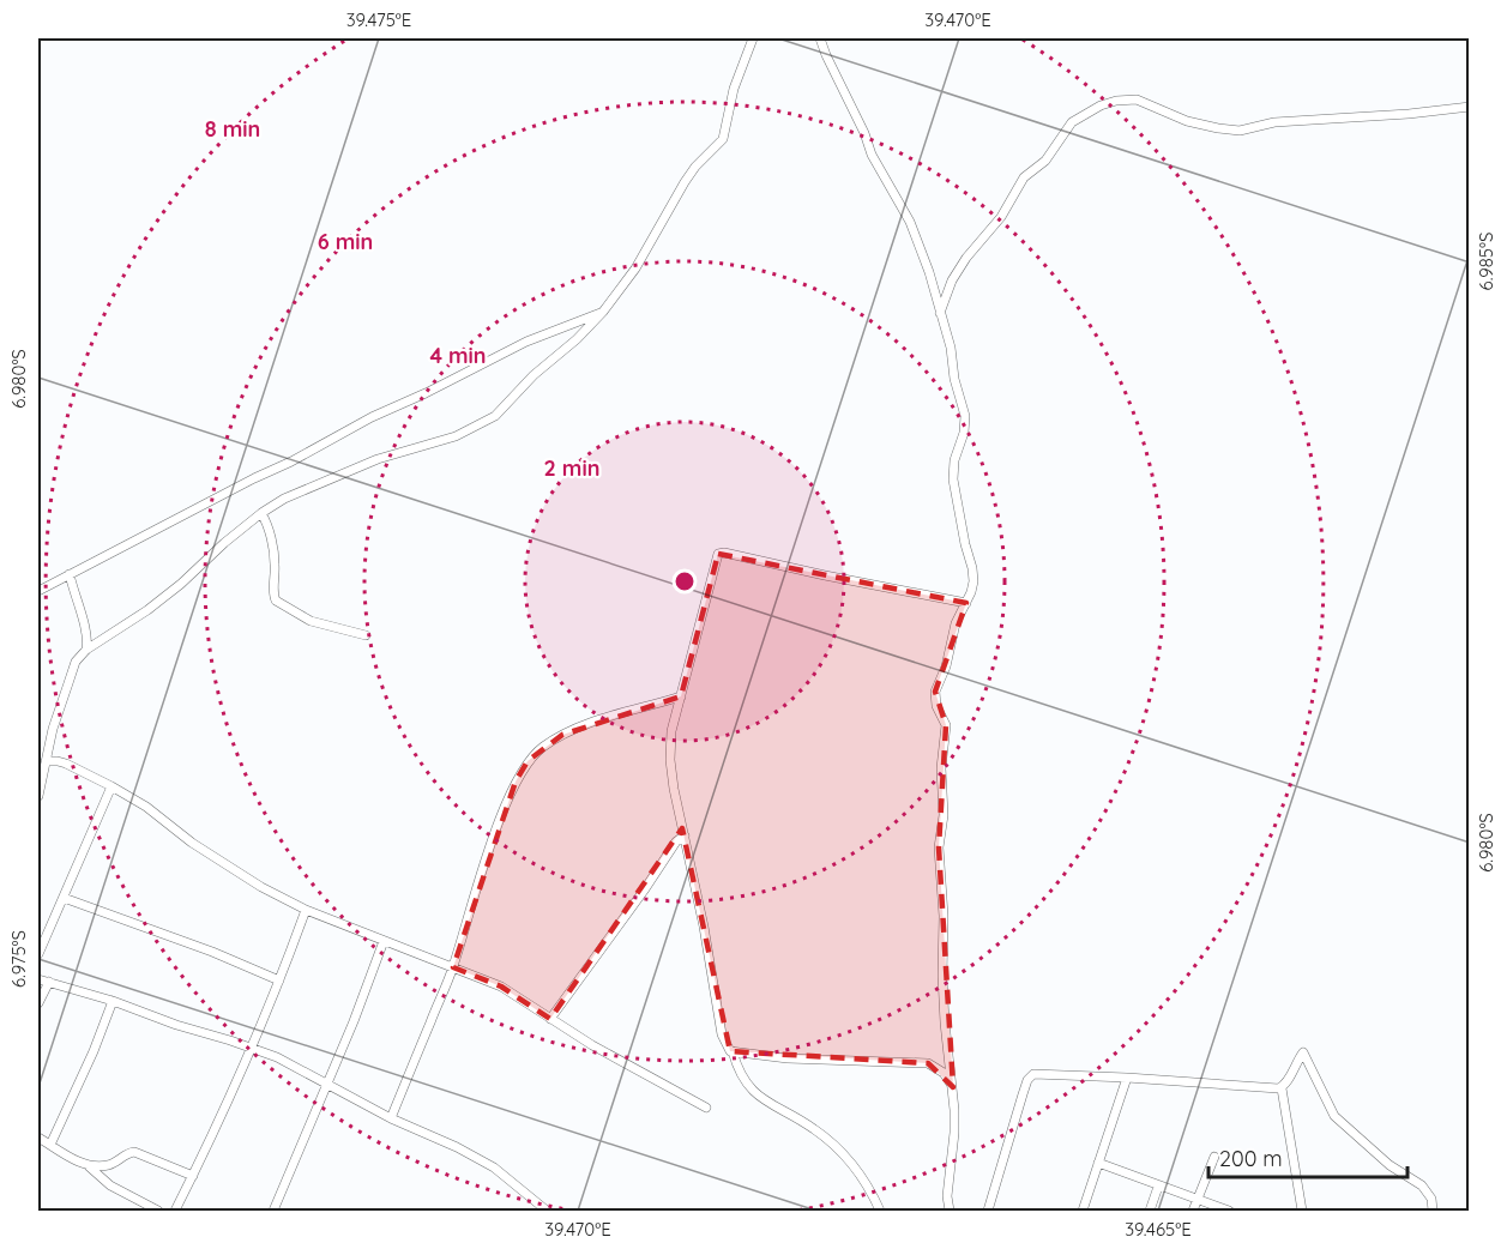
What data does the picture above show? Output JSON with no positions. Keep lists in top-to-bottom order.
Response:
{
  "scale_bar": "200 m",
  "coordinates": [
    "39.475°E",
    "39.470°E",
    "6.985°S",
    "6.980°S",
    "6.975°S",
    "39.465°E"
  ],
  "rings": [
    "8 min",
    "6 min",
    "4 min",
    "2 min"
  ]
}
